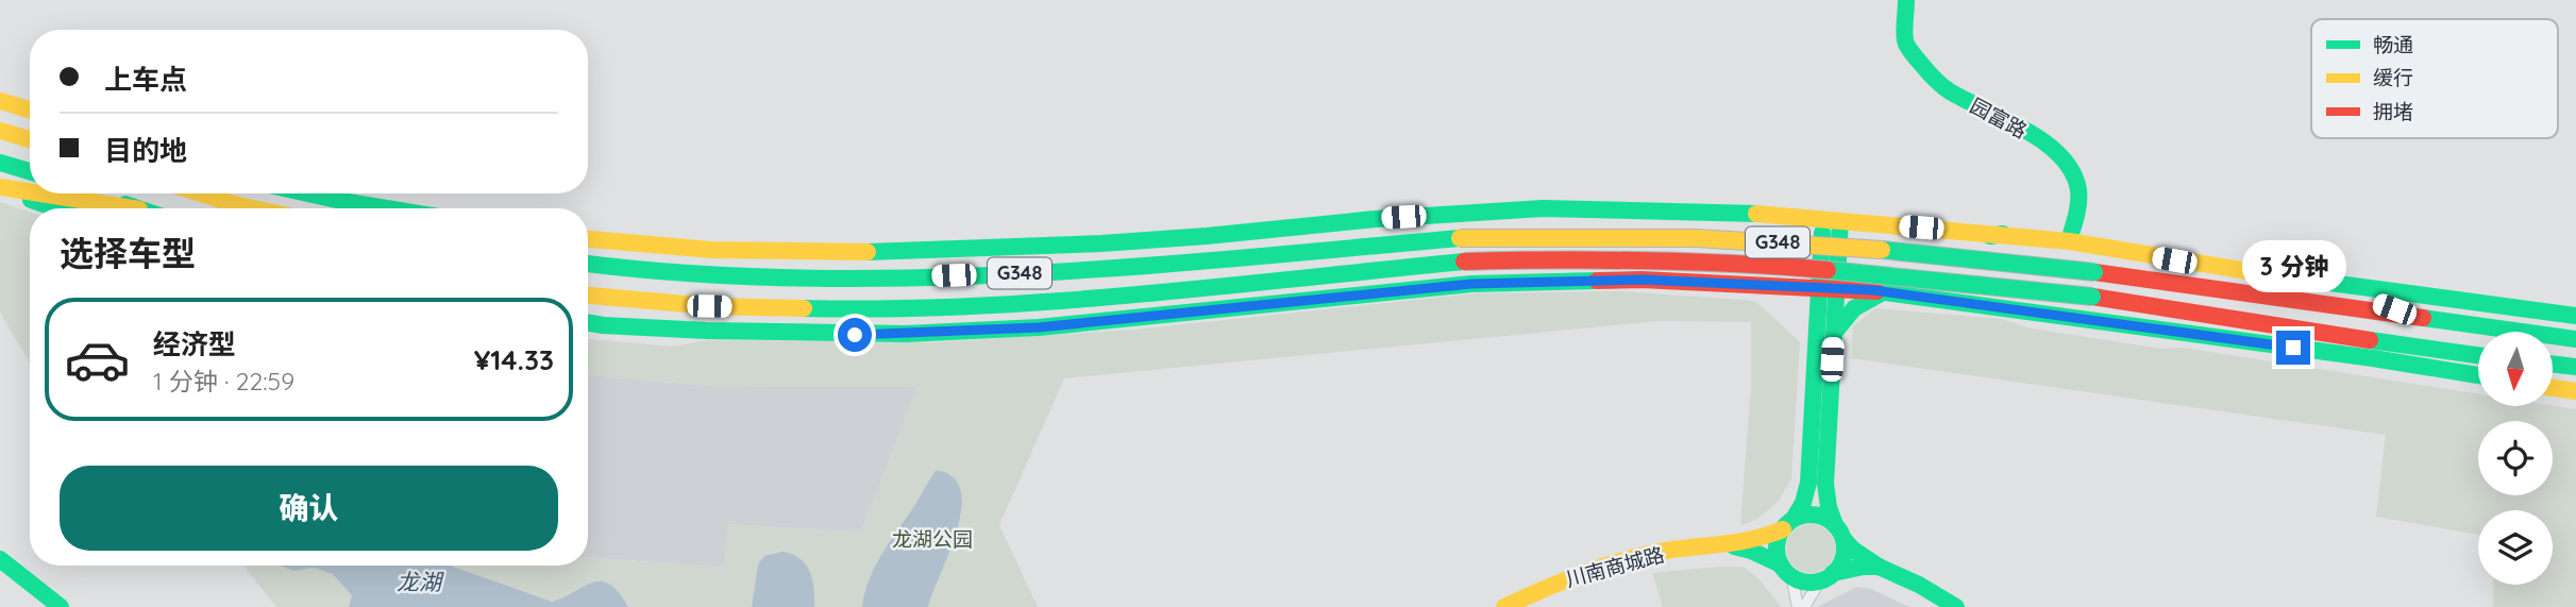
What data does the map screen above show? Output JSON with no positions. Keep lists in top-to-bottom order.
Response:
{
  "streets": {
    "main road": ["园富路", "G348", "川南商城路"]
  },
  "water": ["龙湖"],
  "parks": ["龙湖公园"],
  "legend": ["畅通", "缓行", "拥堵"],
  "north": "bottom",
  "page": {
    "banner": ["上车点", "目的地"],
    "heading": "选择车型",
    "bubble": "3 分钟",
    "list": [
      {
        "name": "经济型",
        "note": "1 分钟 · 22:59",
        "value": "¥14.33"
      }
    ],
    "buttons": "确认"
  }
}
